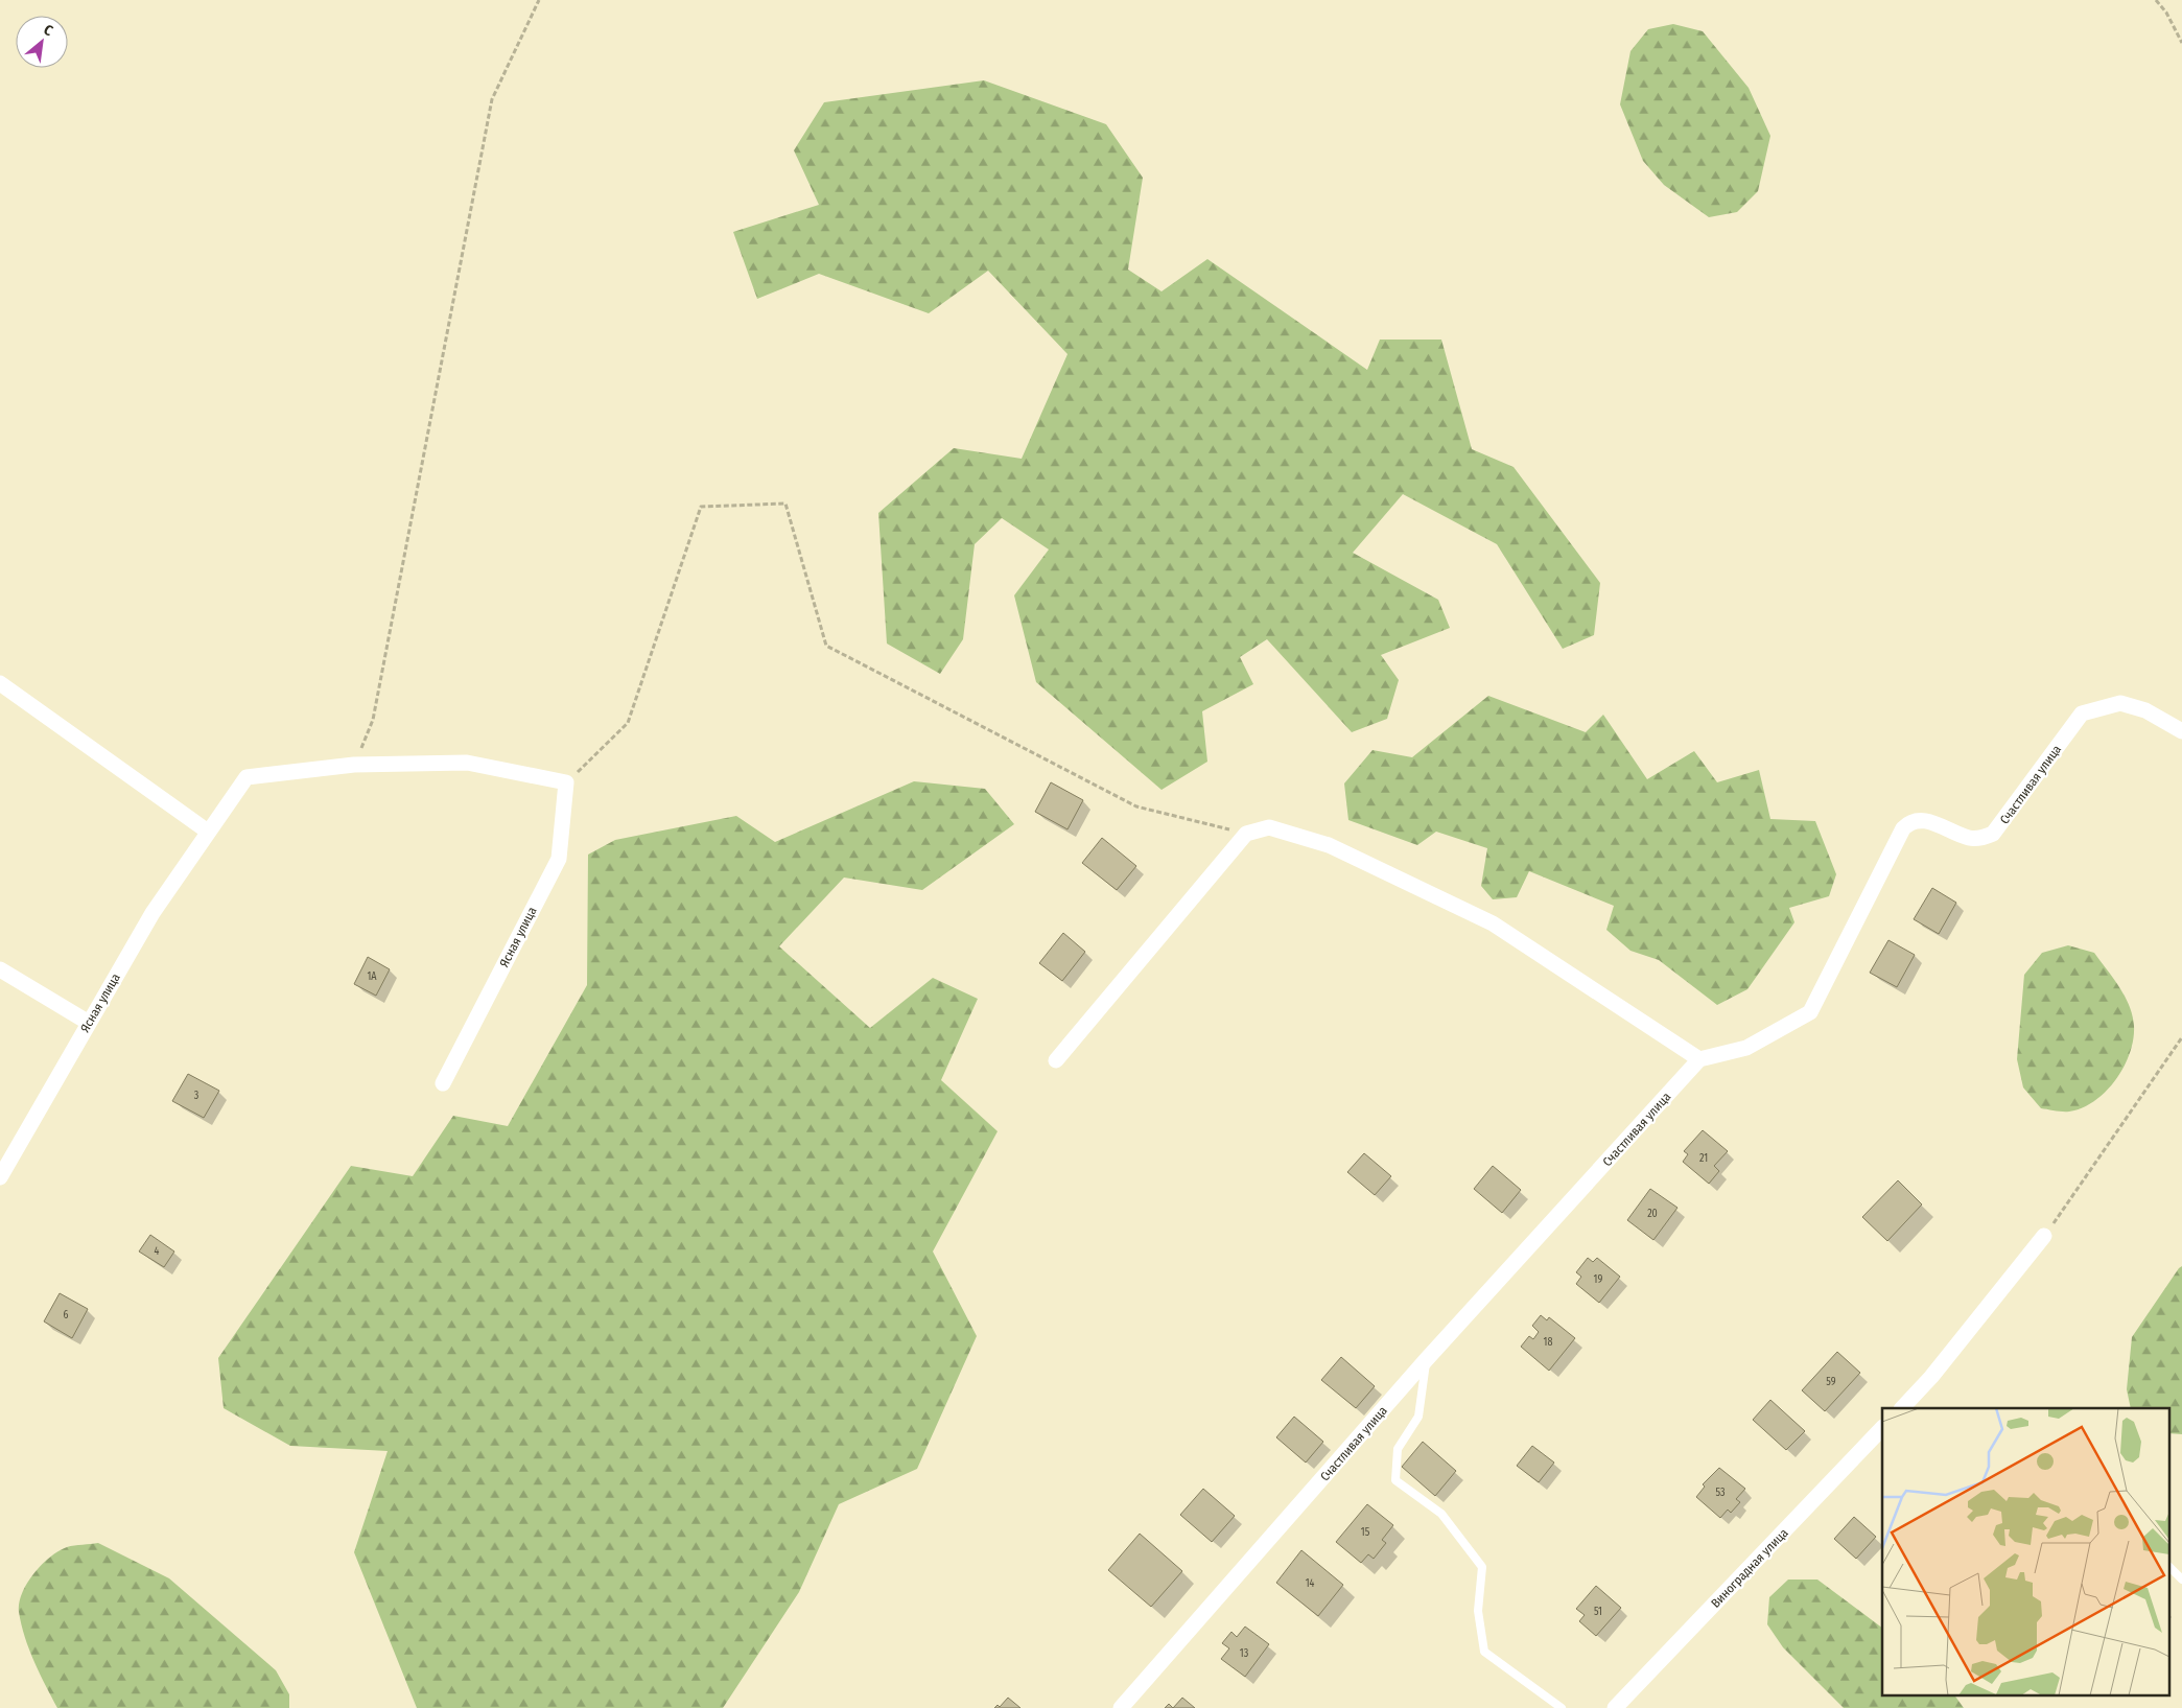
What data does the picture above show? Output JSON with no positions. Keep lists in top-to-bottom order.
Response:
{
  "streets": {
    "street": ["Счастливая улица", "Ясная улица", "Виноградная улица"]
  },
  "house_numbers": [
    "1А",
    "3",
    "21",
    "20",
    "4",
    "19",
    "6",
    "18",
    "59",
    "53",
    "15",
    "14",
    "51",
    "13"
  ],
  "north": "top right"
}
